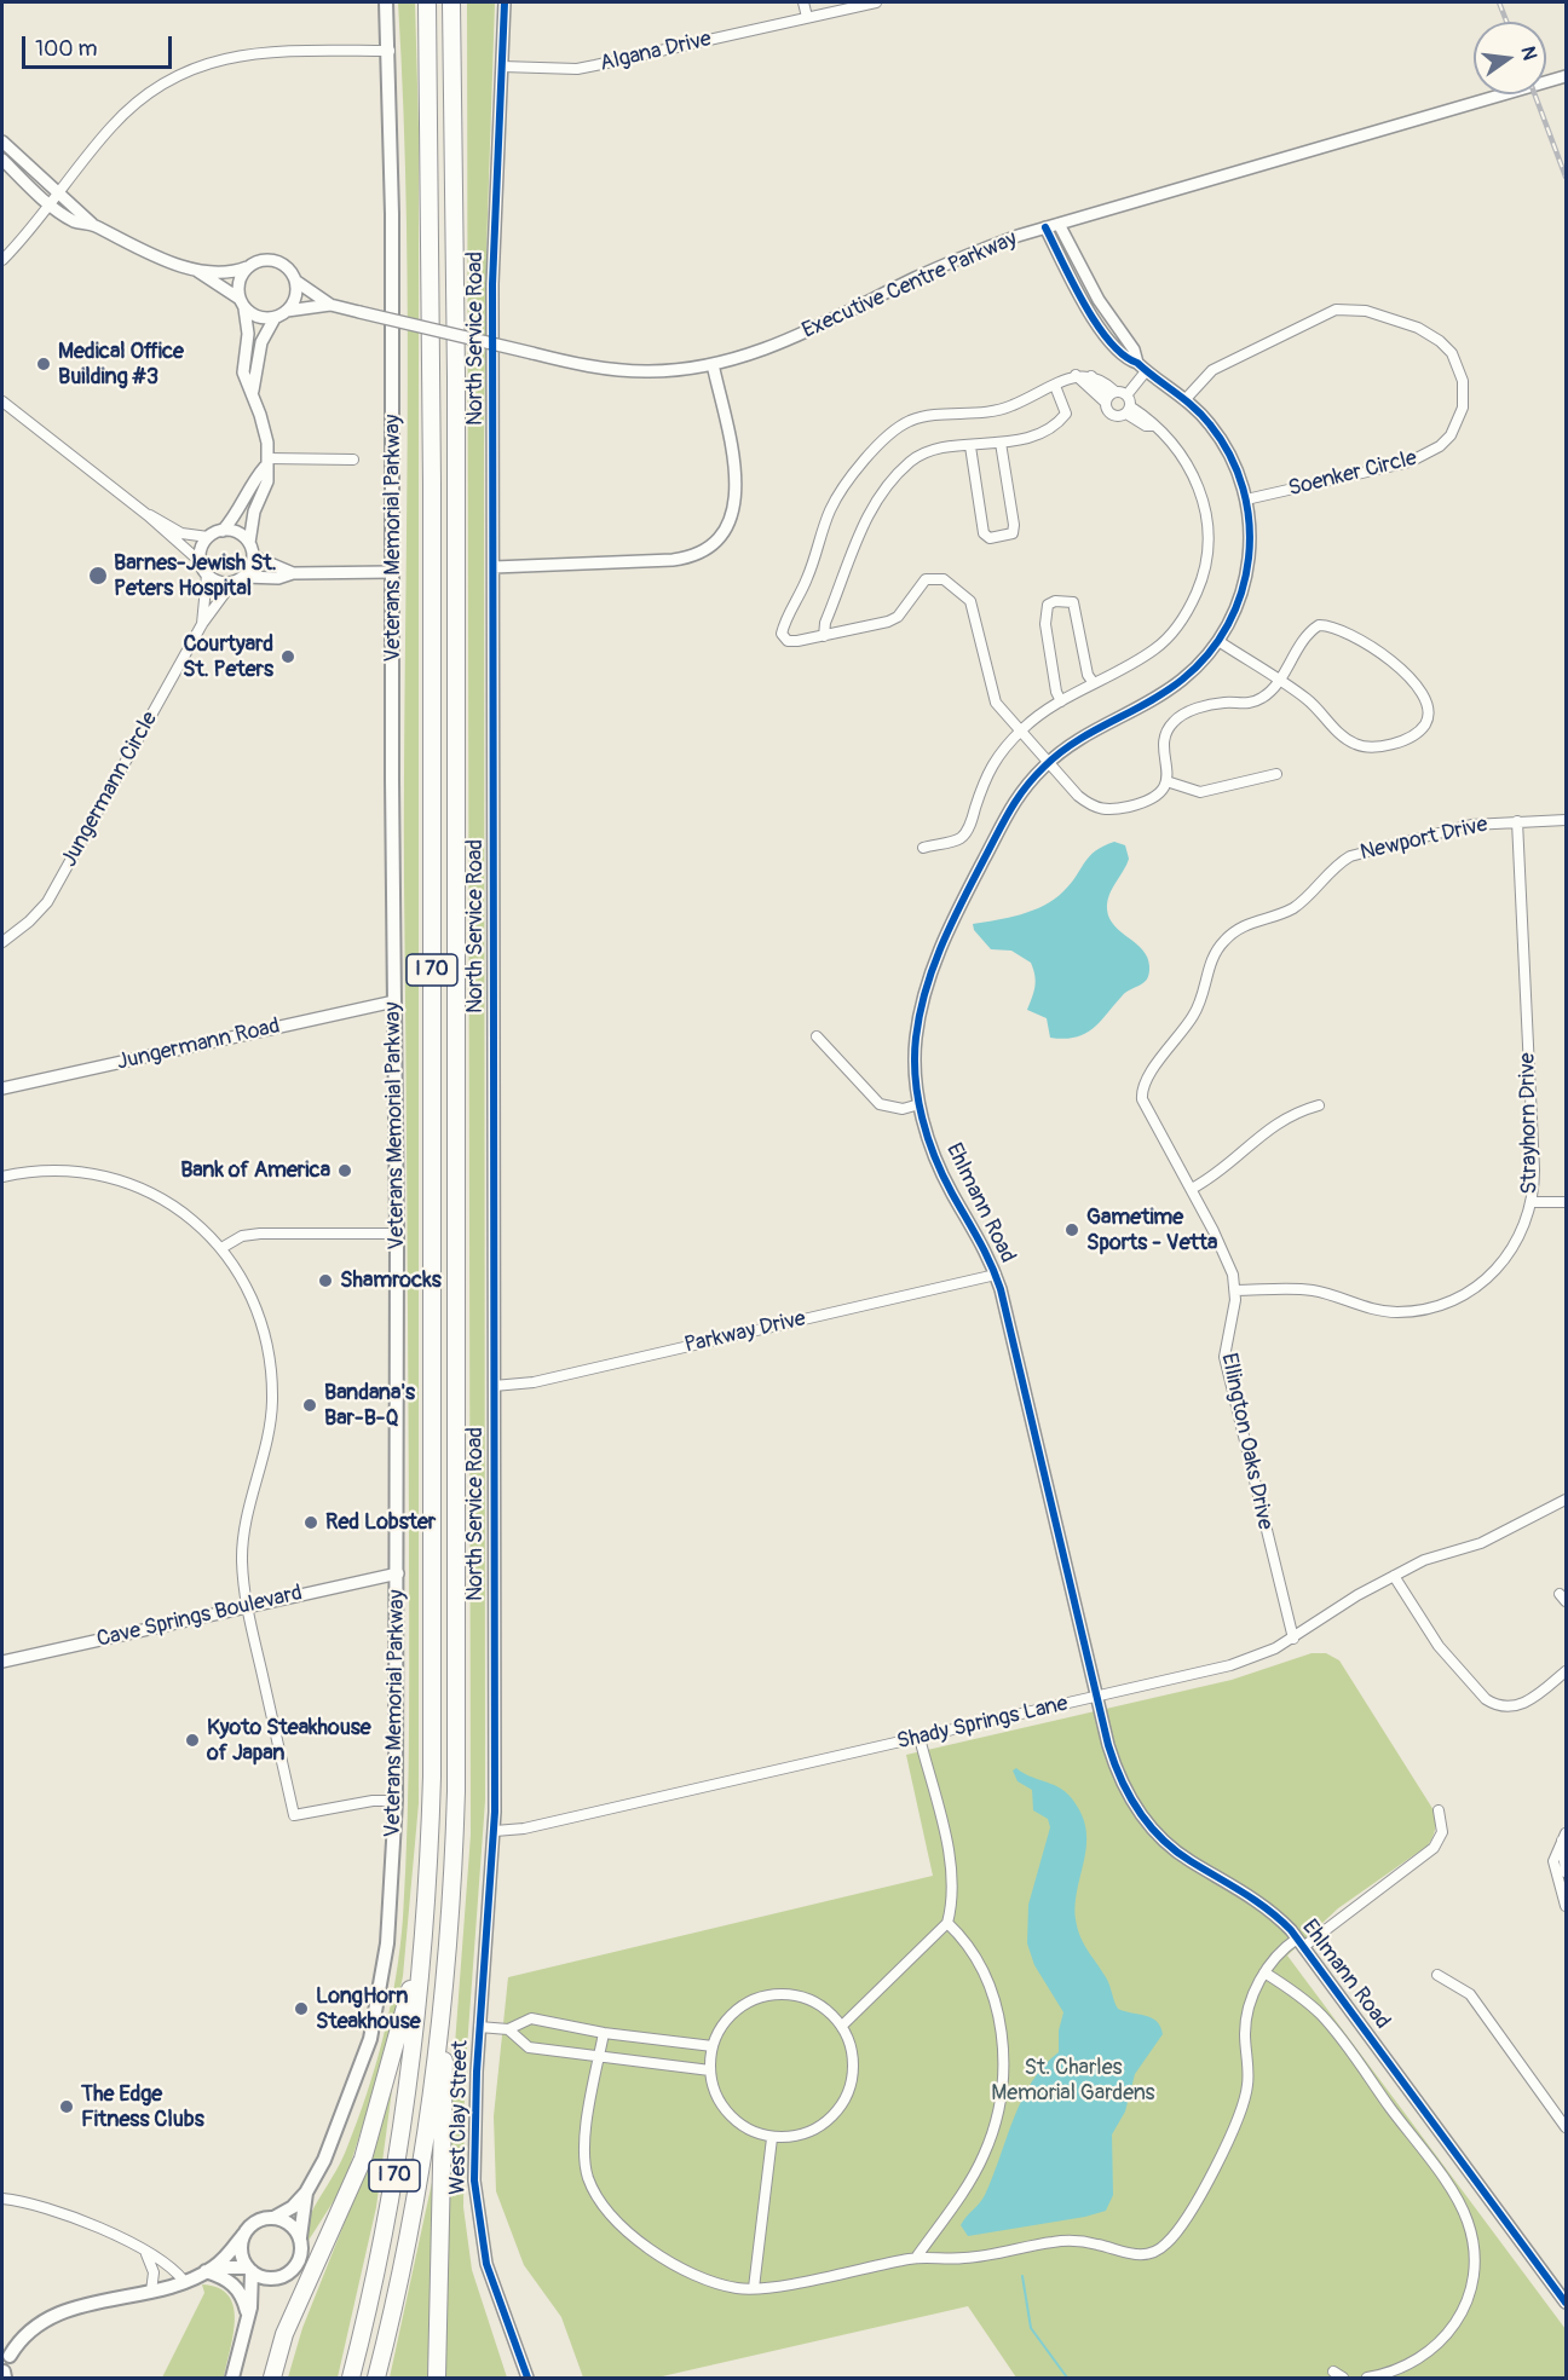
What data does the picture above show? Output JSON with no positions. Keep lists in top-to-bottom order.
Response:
{
  "streets": {
    "highway": ["I 70"],
    "main road": ["Veterans Memorial Parkway"],
    "street": [
      "Algana Drive",
      "Executive Centre Parkway",
      "North Service Road",
      "Soenker Circle",
      "Jungermann Circle",
      "Newport Drive",
      "Jungermann Road",
      "Strayhorn Drive",
      "Ehlmann Road",
      "Parkway Drive",
      "Ellington Oaks Drive",
      "Cave Springs Boulevard",
      "Shady Springs Lane",
      "West Clay Street"
    ]
  },
  "crossings": [
    ["Algana Drive", "North Service Road"],
    ["Executive Centre Parkway", "Ehlmann Road"],
    ["North Service Road", "Parkway Drive"],
    ["North Service Road", "Shady Springs Lane"],
    ["North Service Road", "West Clay Street"],
    ["Soenker Circle", "Ehlmann Road"],
    ["Veterans Memorial Parkway", "Jungermann Road"],
    ["Veterans Memorial Parkway", "Cave Springs Boulevard"],
    ["Newport Drive", "Strayhorn Drive"],
    ["Newport Drive", "Ellington Oaks Drive"],
    ["Strayhorn Drive", "Ellington Oaks Drive"],
    ["Ehlmann Road", "Parkway Drive"],
    ["Ehlmann Road", "Shady Springs Lane"],
    ["Ellington Oaks Drive", "Shady Springs Lane"]
  ],
  "parks": ["St. Charles Memorial Gardens"],
  "places": [
    "Medical Office Building #3",
    "Barnes-Jewish St. Peters Hospital",
    "Courtyard St. Peters",
    "Bank of America",
    "Gametime Sports - Vetta",
    "Shamrocks",
    "Bandana's Bar-B-Q",
    "Red Lobster",
    "Kyoto Steakhouse of Japan",
    "LongHorn Steakhouse",
    "The Edge Fitness Clubs"
  ],
  "scale_bar": "100 m",
  "north": "right"
}
